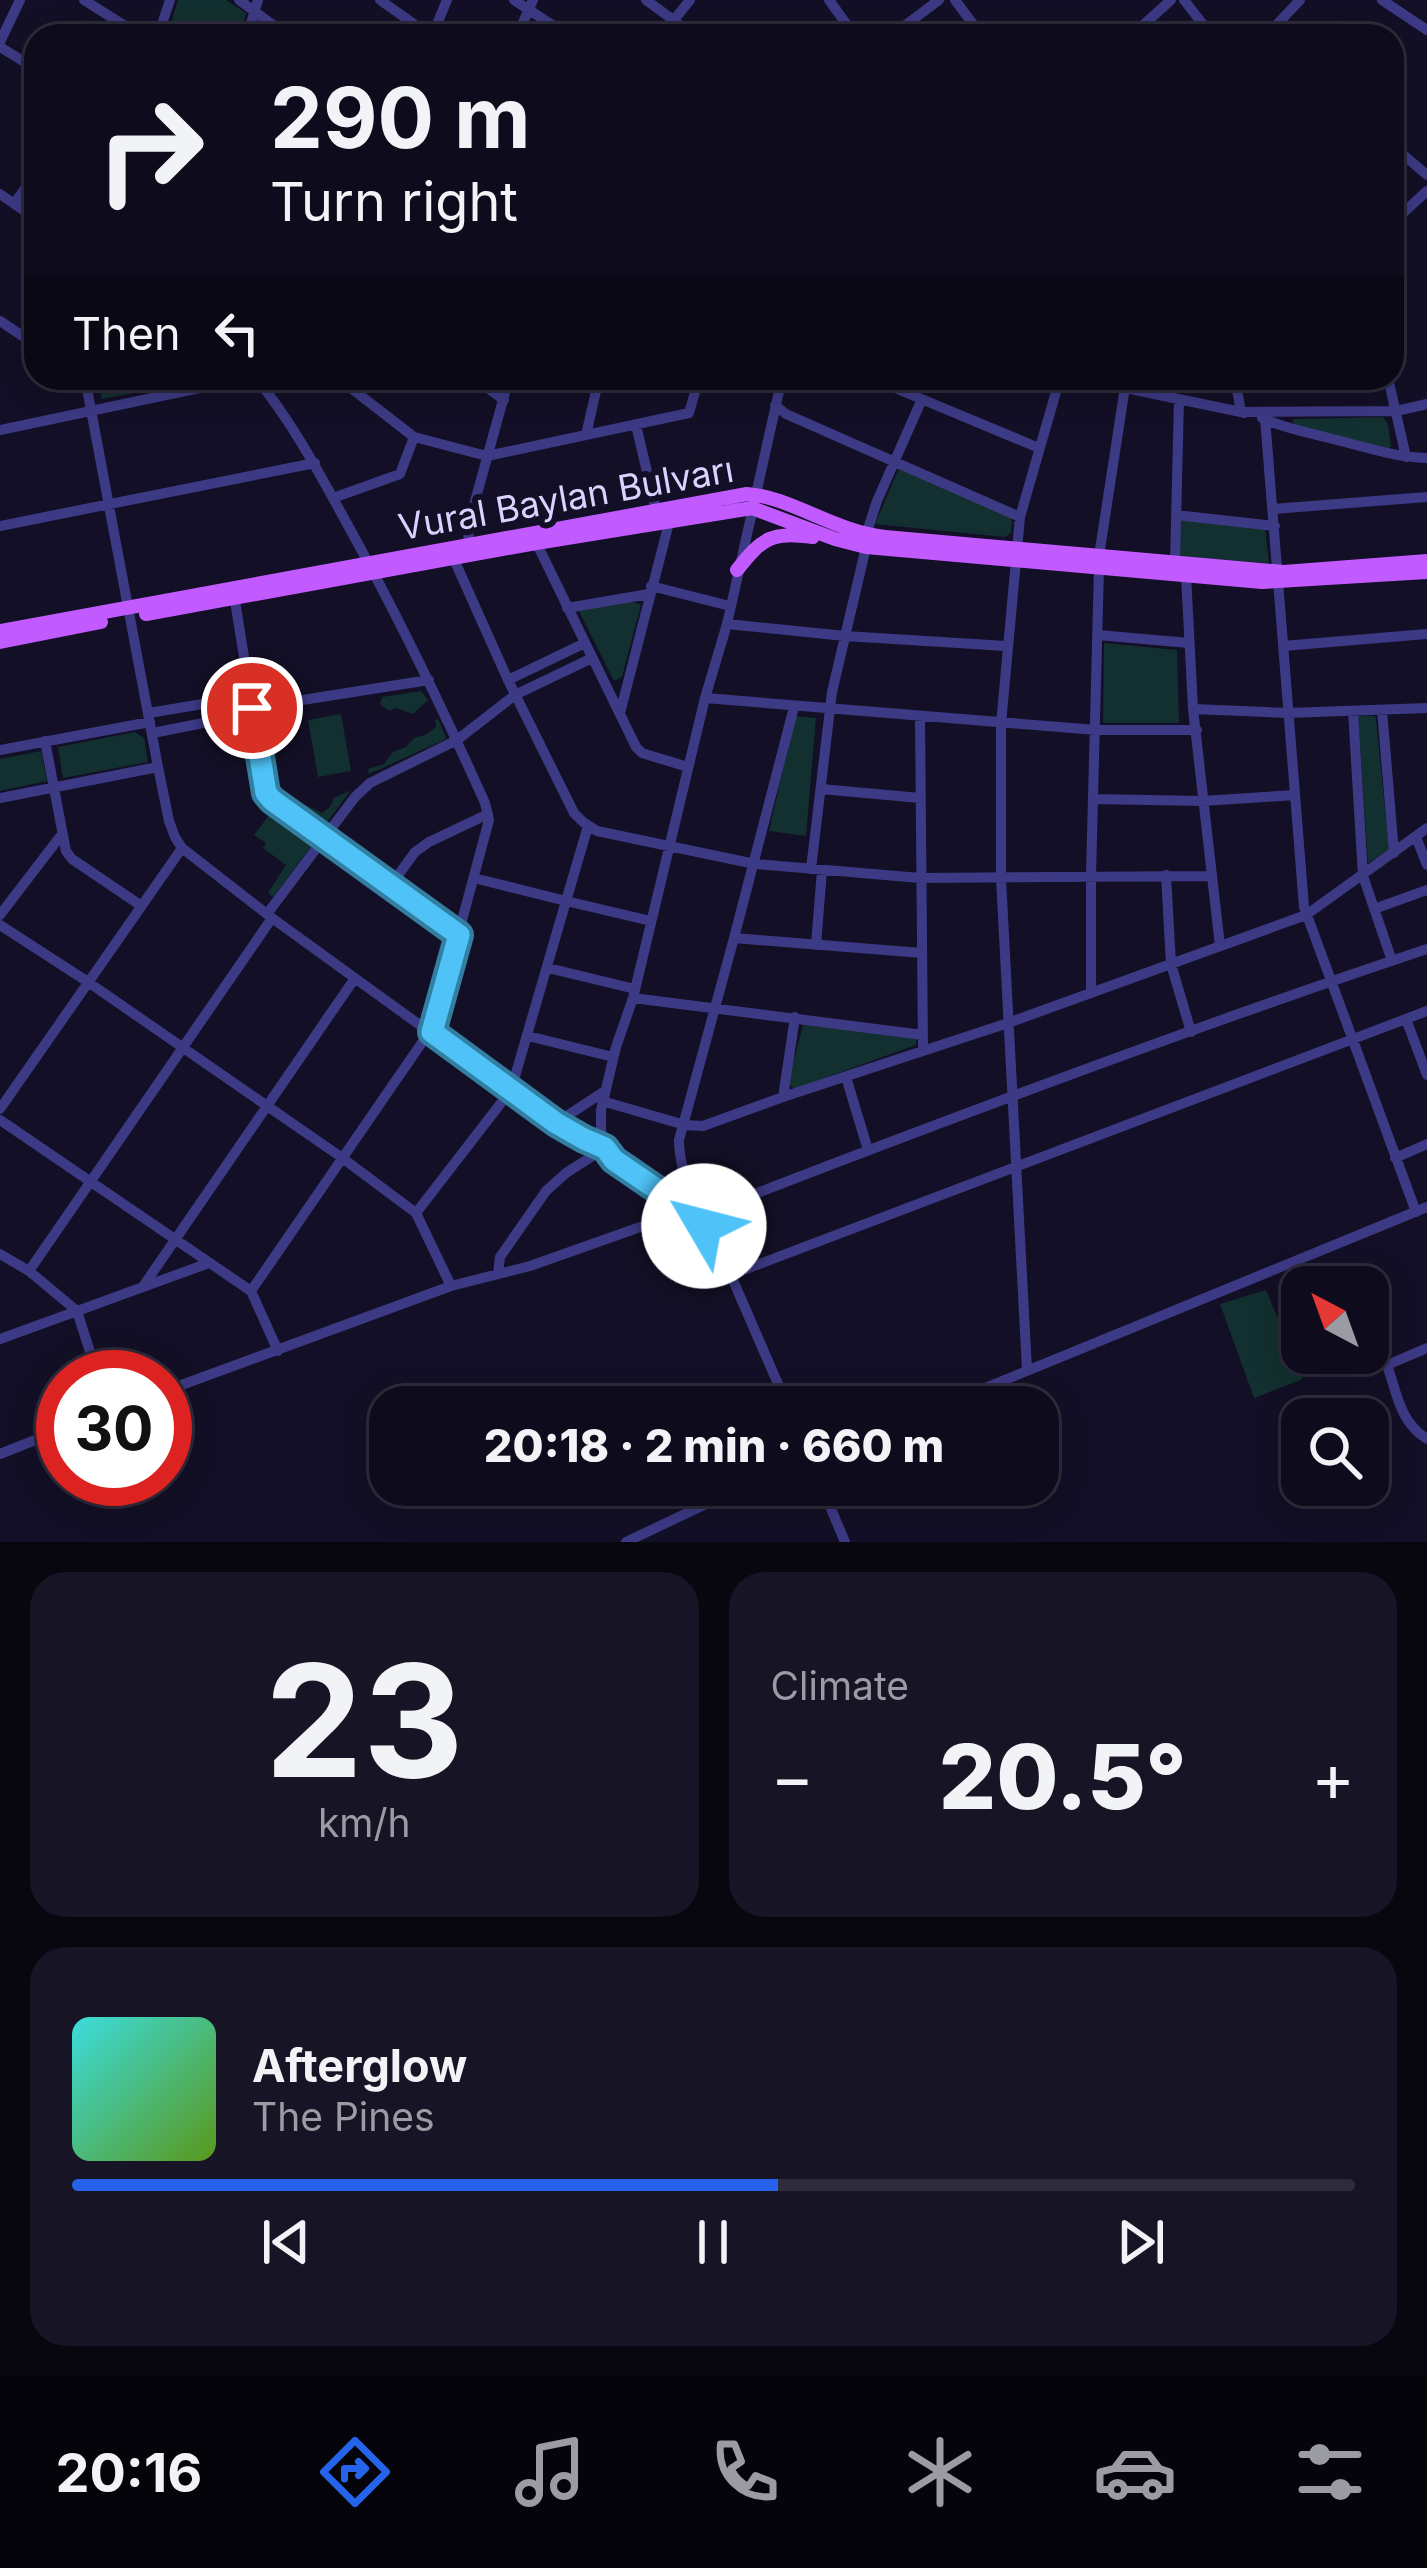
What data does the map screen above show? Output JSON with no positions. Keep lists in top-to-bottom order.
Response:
{
  "streets": {
    "main road": ["Vural Baylan Bulvarı"]
  },
  "north": "top left",
  "page": {
    "turn": ["290 m", "Turn right"],
    "then": "Then",
    "limit": "30",
    "trip": "20:18 · 2 min · 660 m",
    "tile": [
      ["23", "km/h"],
      "Climate"
    ],
    "heat": ["−", "20.5°", "+"],
    "song": ["Afterglow", "The Pines"],
    "tabs": "20:16"
  }
}
